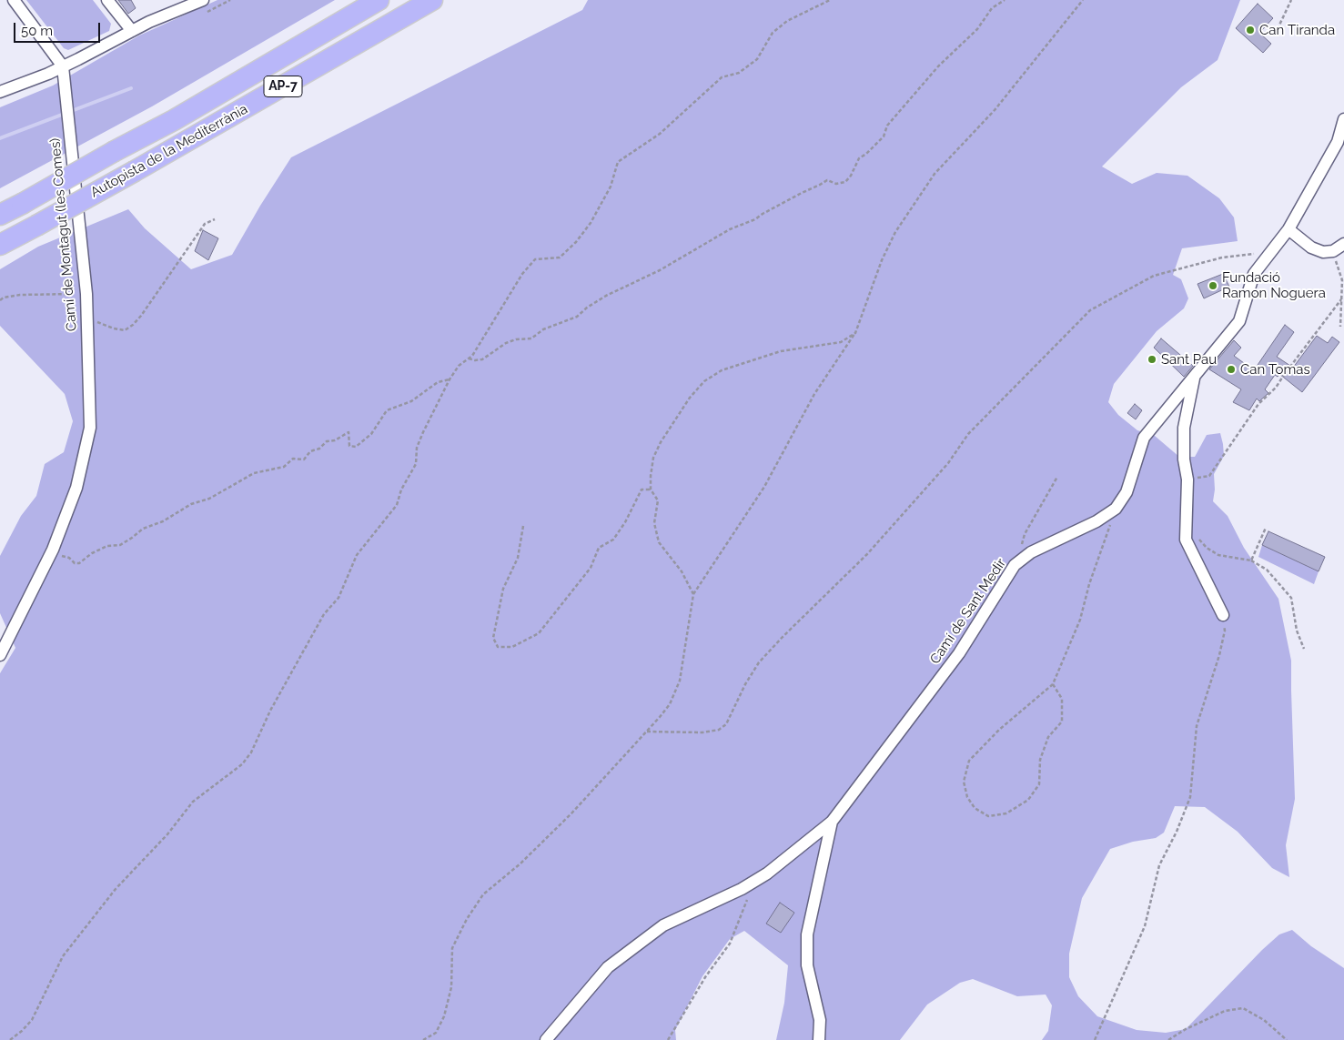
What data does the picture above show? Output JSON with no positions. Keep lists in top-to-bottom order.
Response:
{
  "streets": {
    "highway": ["AP-7", "Autopista de la Mediterrània"],
    "street": ["Camí de Montagut (les Comes)", "Camí de Sant Medir"]
  },
  "places": [
    "Can Tiranda",
    "Fundació Ramon Noguera",
    "Sant Pau",
    "Can Tomas"
  ],
  "scale_bar": "50 m"
}
